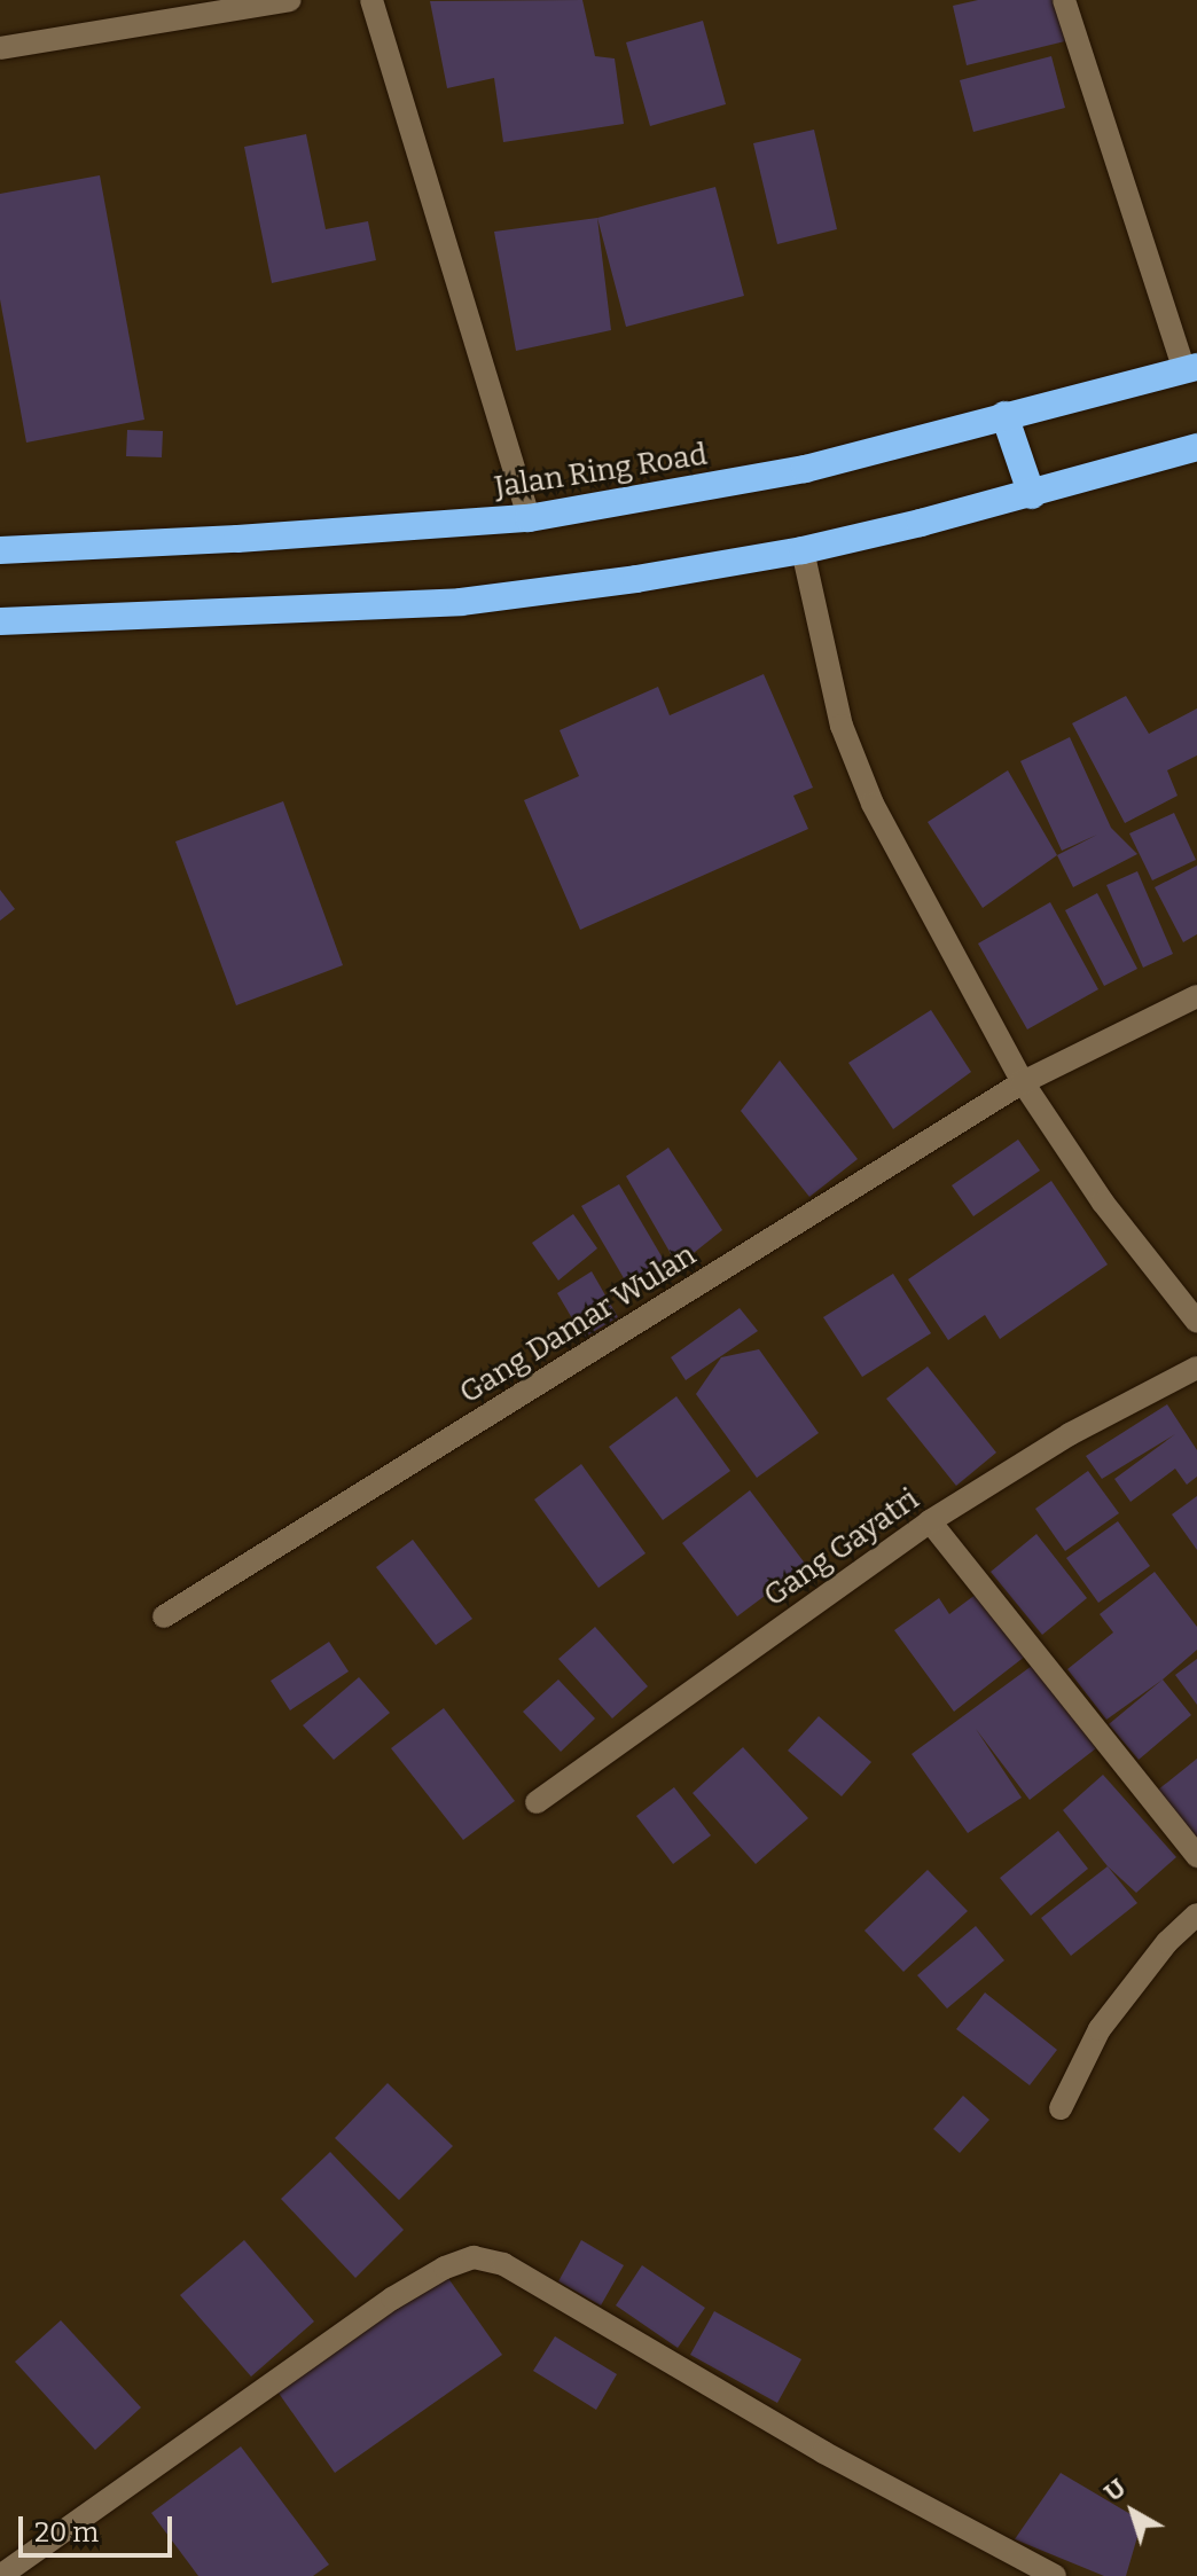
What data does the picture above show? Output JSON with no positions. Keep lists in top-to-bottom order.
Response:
{
  "streets": {
    "highway": ["Jalan Ring Road"],
    "street": ["Gang Damar Wulan", "Gang Gayatri"]
  },
  "scale_bar": "20 m",
  "north": "top left"
}
